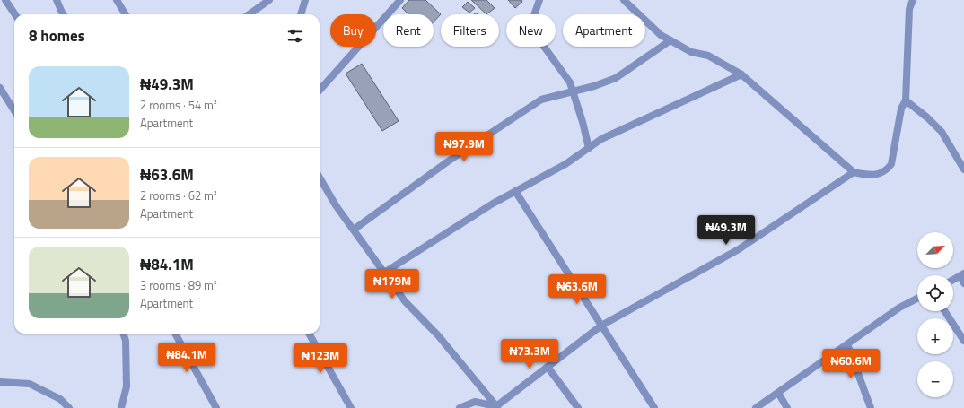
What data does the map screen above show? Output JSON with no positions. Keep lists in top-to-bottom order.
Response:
{
  "north": "top right",
  "page": {
    "chip": [
      "Buy",
      "Rent",
      "Filters",
      "New",
      "Apartment"
    ],
    "heading": "8 homes",
    "list": [
      {
        "name": "₦49.3M",
        "note": "2 rooms · 54 m² · Apartment"
      },
      {
        "name": "₦63.6M",
        "note": "2 rooms · 62 m² · Apartment"
      },
      {
        "name": "₦84.1M",
        "note": "3 rooms · 89 m² · Apartment"
      }
    ],
    "price": [
      "₦97.9M",
      "₦49.3M",
      "₦179M",
      "₦63.6M",
      "₦73.3M",
      "₦84.1M",
      "₦123M",
      "₦60.6M"
    ],
    "map_buttons": ["+", "−"]
  }
}
